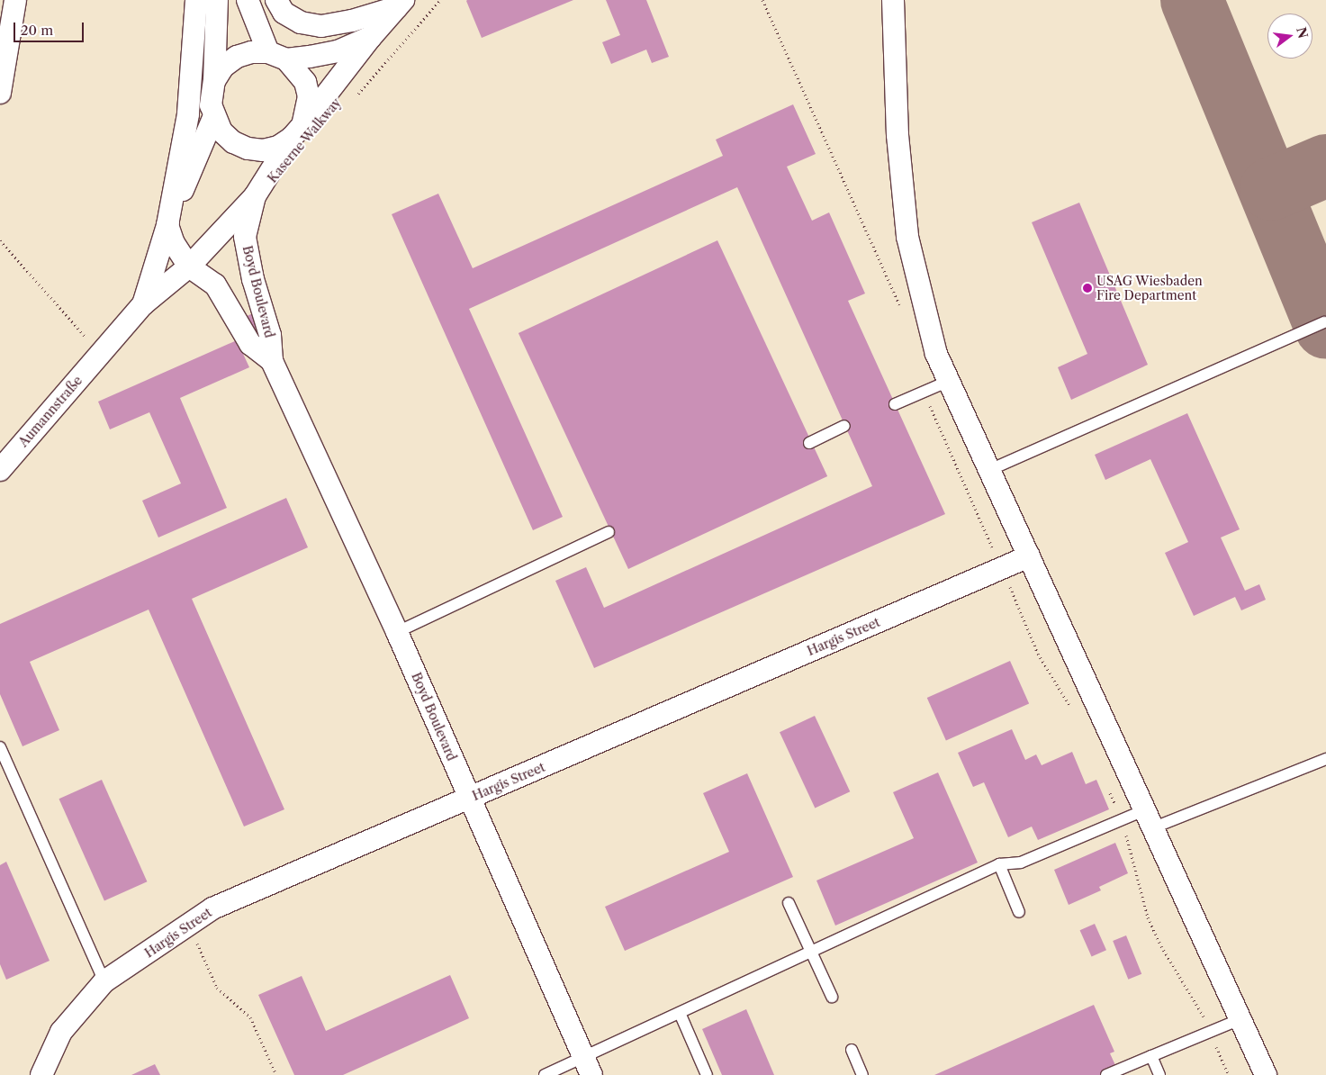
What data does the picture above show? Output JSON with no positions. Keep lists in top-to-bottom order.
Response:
{
  "streets": {
    "street": ["Boyd Boulevard", "Aumannstraße", "Hargis Street"],
    "path": ["Kaserne Walkway"]
  },
  "crossings": [
    ["Boyd Boulevard", "Hargis Street"]
  ],
  "places": ["USAG Wiesbaden Fire Department"],
  "scale_bar": "20 m",
  "north": "right"
}
